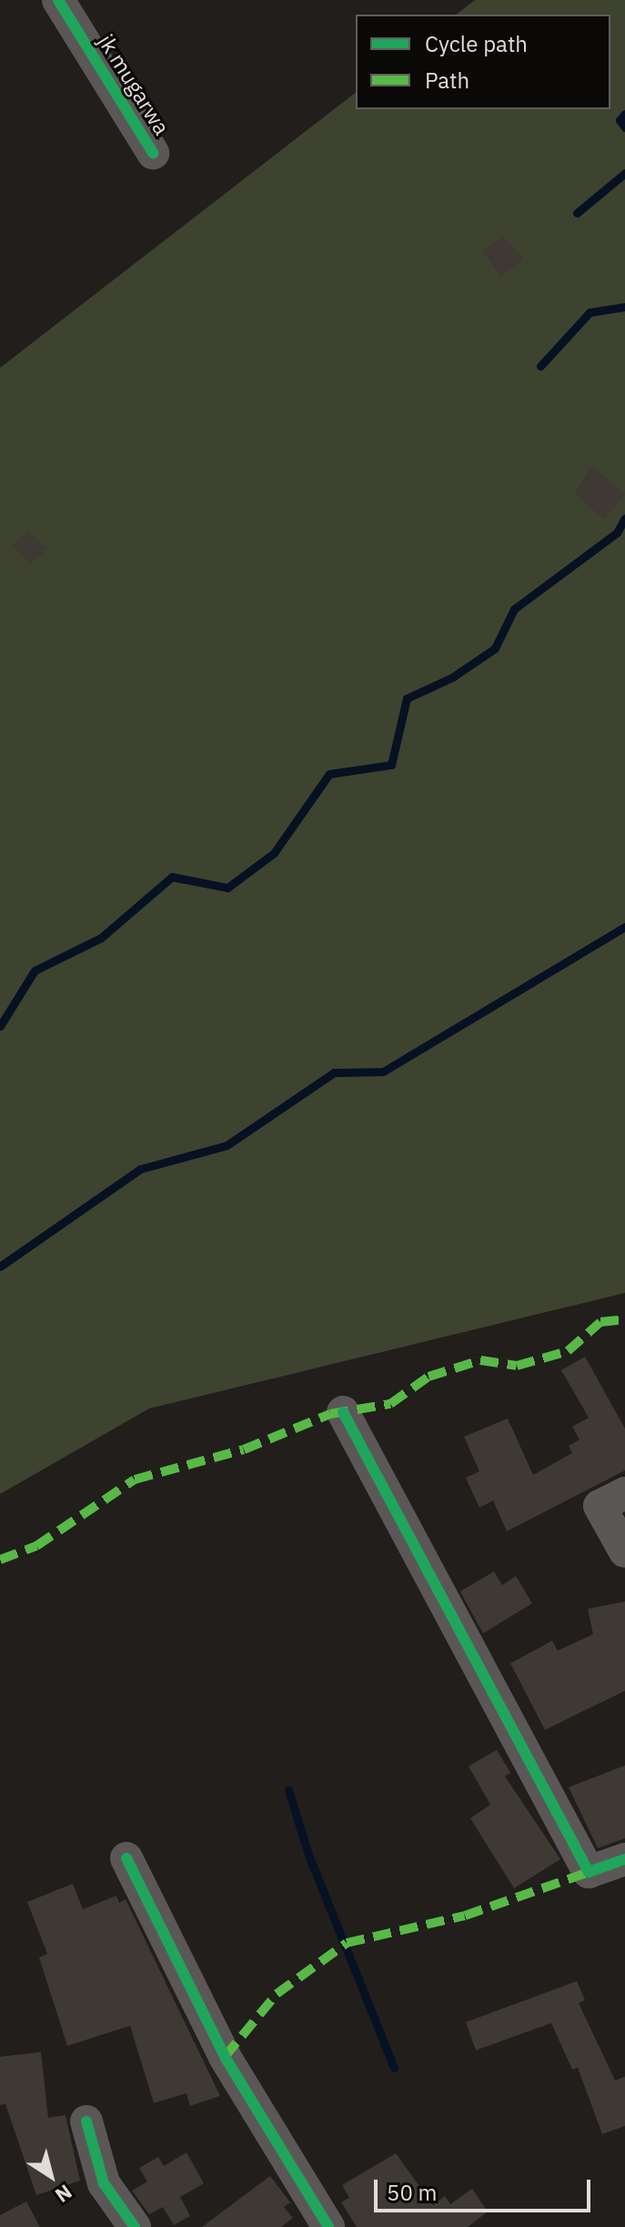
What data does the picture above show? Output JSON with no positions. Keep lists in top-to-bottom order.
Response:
{
  "streets": {
    "street": ["jk mugarwa"]
  },
  "legend": ["Cycle path", "Path"],
  "scale_bar": "50 m",
  "north": "bottom right"
}
